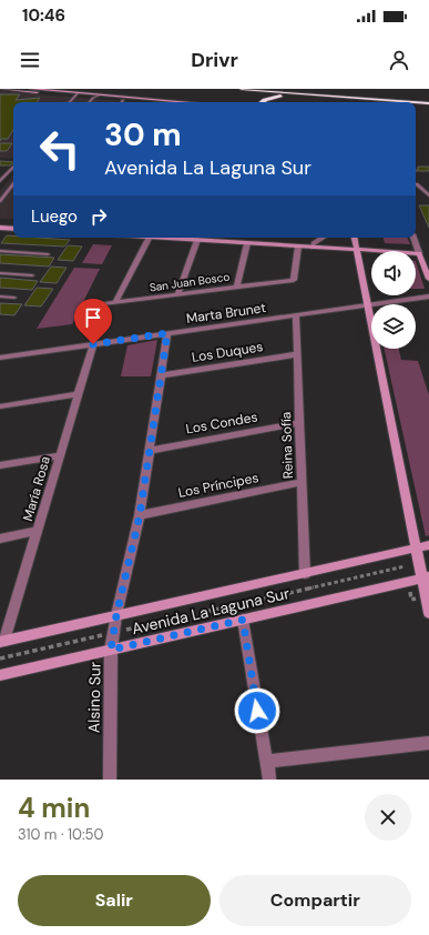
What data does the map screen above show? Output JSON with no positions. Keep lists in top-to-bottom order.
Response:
{
  "streets": {
    "street": [
      "San Juan Bosco",
      "Marta Brunet",
      "Los Duques",
      "Los Condes",
      "Reina Sofía",
      "Los Príncipes",
      "María Rosa",
      "Avenida La Laguna Sur",
      "Alsino Sur"
    ]
  },
  "crossings": [
    ["Marta Brunet", "Reina Sofía"],
    ["Marta Brunet", "María Rosa"],
    ["Marta Brunet", "Alsino Sur"],
    ["Los Duques", "Reina Sofía"],
    ["Los Duques", "Alsino Sur"],
    ["Los Condes", "Reina Sofía"],
    ["Los Condes", "Alsino Sur"],
    ["Reina Sofía", "Los Príncipes"],
    ["Reina Sofía", "Avenida La Laguna Sur"],
    ["Los Príncipes", "Alsino Sur"],
    ["María Rosa", "Avenida La Laguna Sur"],
    ["Avenida La Laguna Sur", "Alsino Sur"]
  ],
  "page": {
    "status": "10:46",
    "header": "Drivr",
    "turn": ["30 m", "Avenida La Laguna Sur"],
    "then": "Luego",
    "heading": ["4 min", "310 m · 10:50"],
    "buttons": ["Salir", "Compartir"]
  }
}
